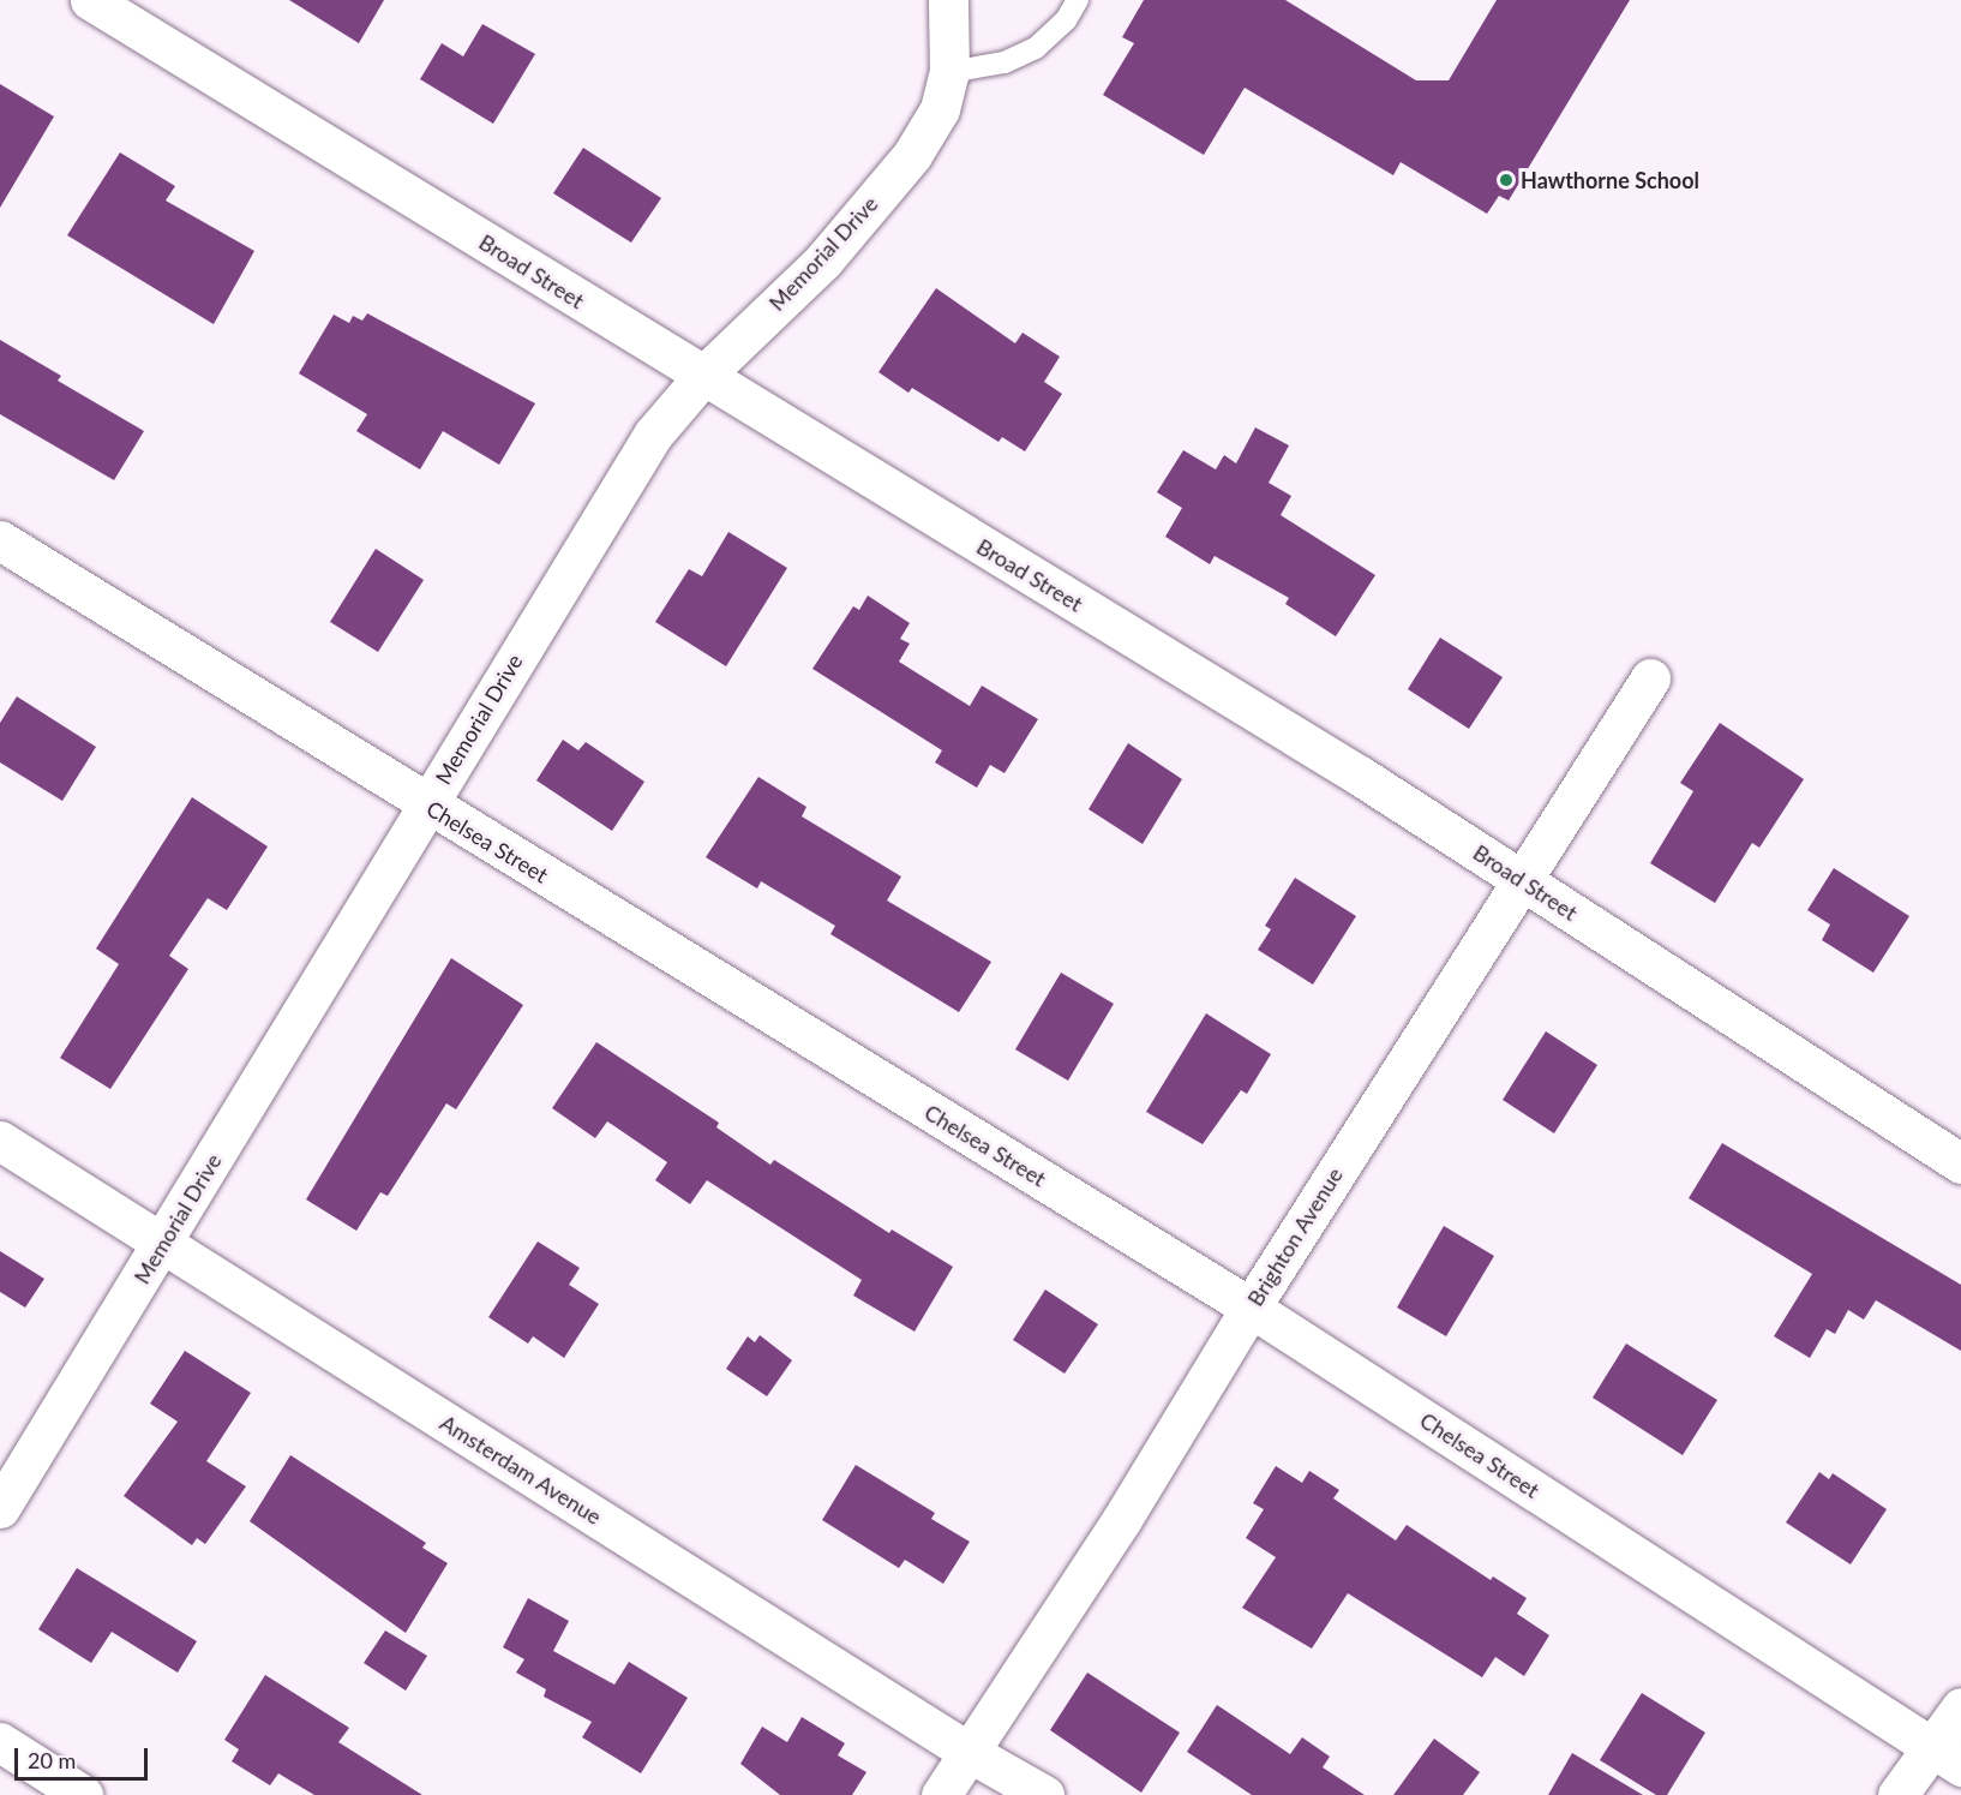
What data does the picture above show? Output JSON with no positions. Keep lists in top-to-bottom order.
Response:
{
  "streets": {
    "street": [
      "Memorial Drive",
      "Broad Street",
      "Chelsea Street",
      "Brighton Avenue",
      "Amsterdam Avenue"
    ]
  },
  "crossings": [
    ["Memorial Drive", "Broad Street"],
    ["Memorial Drive", "Chelsea Street"],
    ["Memorial Drive", "Amsterdam Avenue"],
    ["Broad Street", "Brighton Avenue"],
    ["Chelsea Street", "Brighton Avenue"],
    ["Brighton Avenue", "Amsterdam Avenue"]
  ],
  "places": ["Hawthorne School"],
  "scale_bar": "20 m"
}
